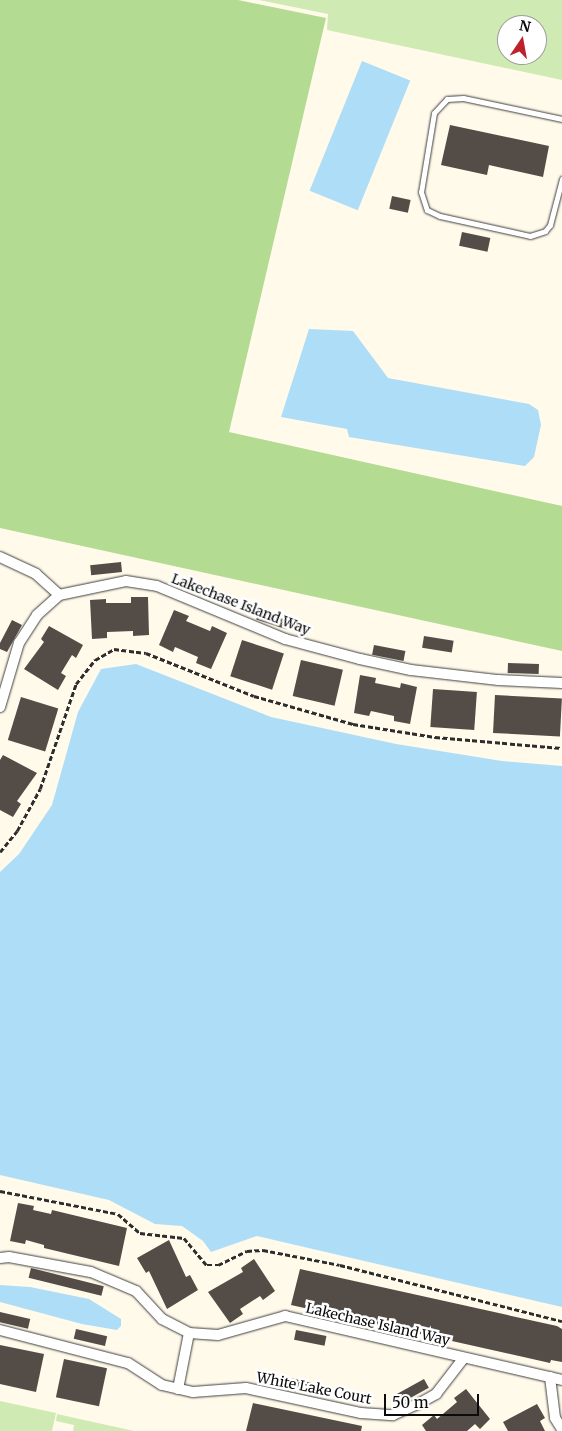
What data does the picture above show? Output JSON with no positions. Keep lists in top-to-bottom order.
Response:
{
  "streets": {
    "street": ["Lakechase Island Way", "White Lake Court"]
  },
  "crossings": [
    ["Lakechase Island Way", "White Lake Court"]
  ],
  "scale_bar": "50 m",
  "north": "top"
}
